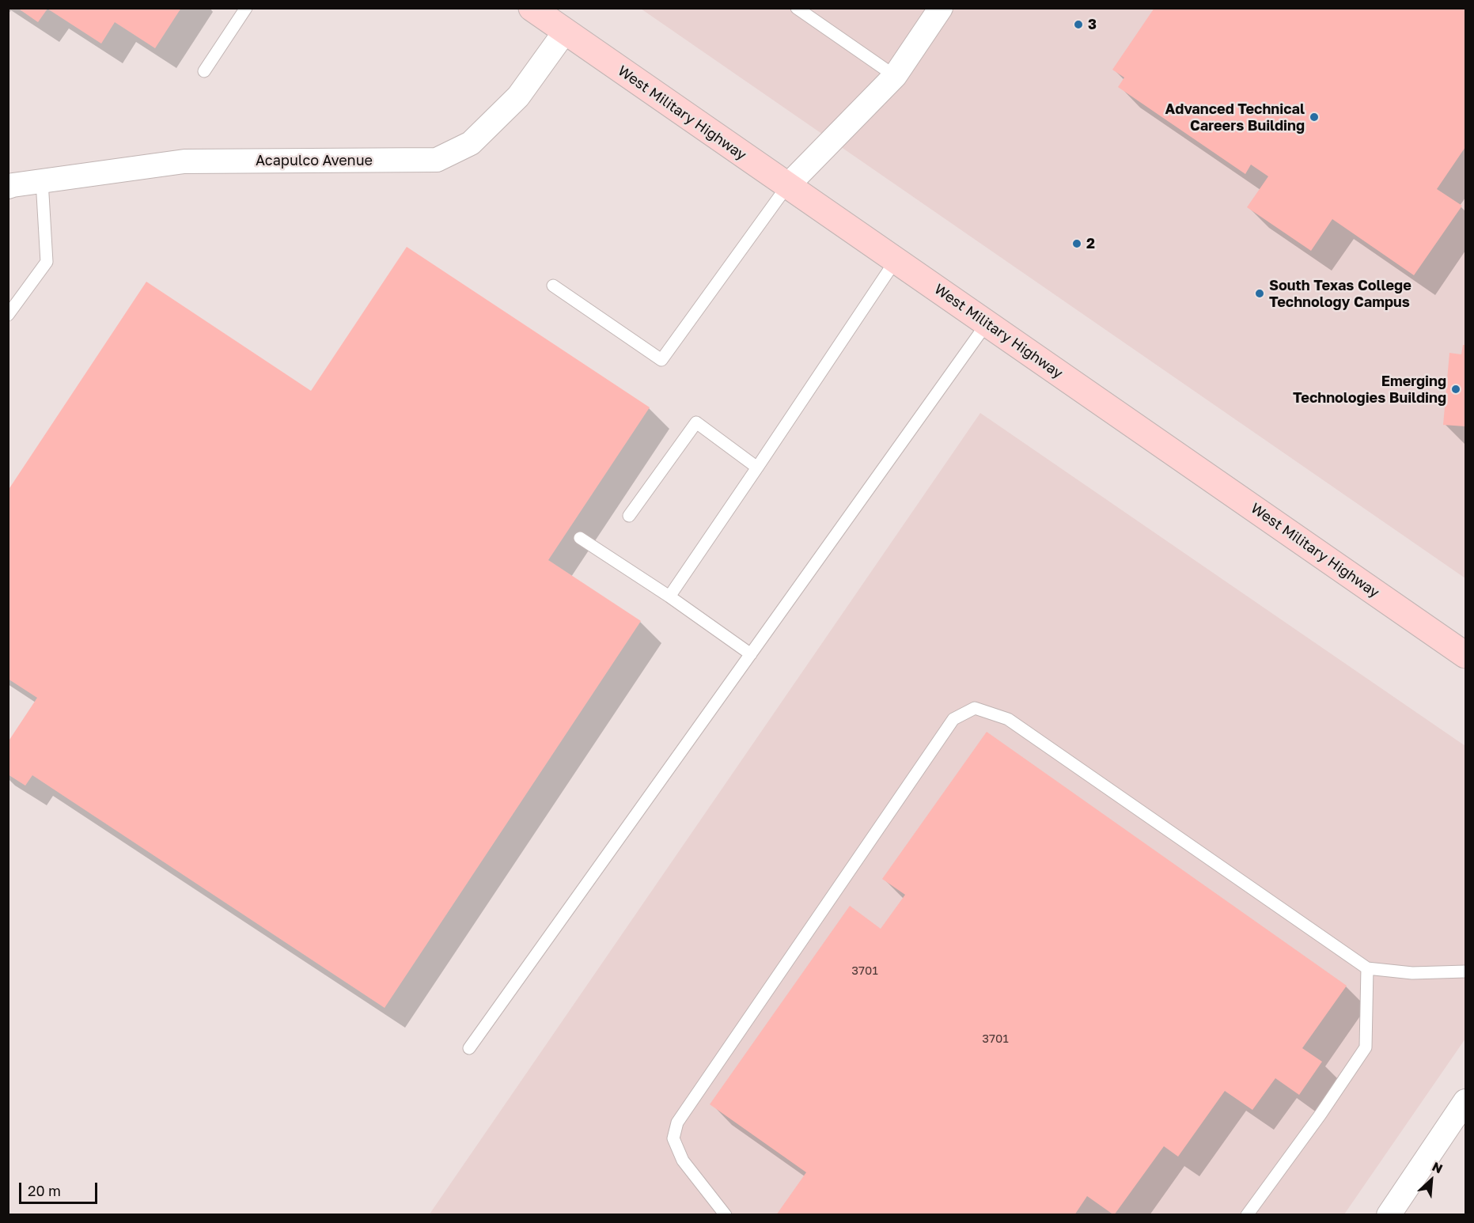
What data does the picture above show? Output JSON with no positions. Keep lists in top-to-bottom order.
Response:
{
  "streets": {
    "main road": ["West Military Highway"],
    "street": ["Acapulco Avenue"]
  },
  "crossings": [
    ["West Military Highway", "Acapulco Avenue"]
  ],
  "places": [
    "3",
    "Advanced Technical Careers Building",
    "2",
    "South Texas College Technology Campus",
    "Emerging Technologies Building"
  ],
  "house_numbers": ["3701", "3701"],
  "scale_bar": "20 m",
  "north": "top right"
}
